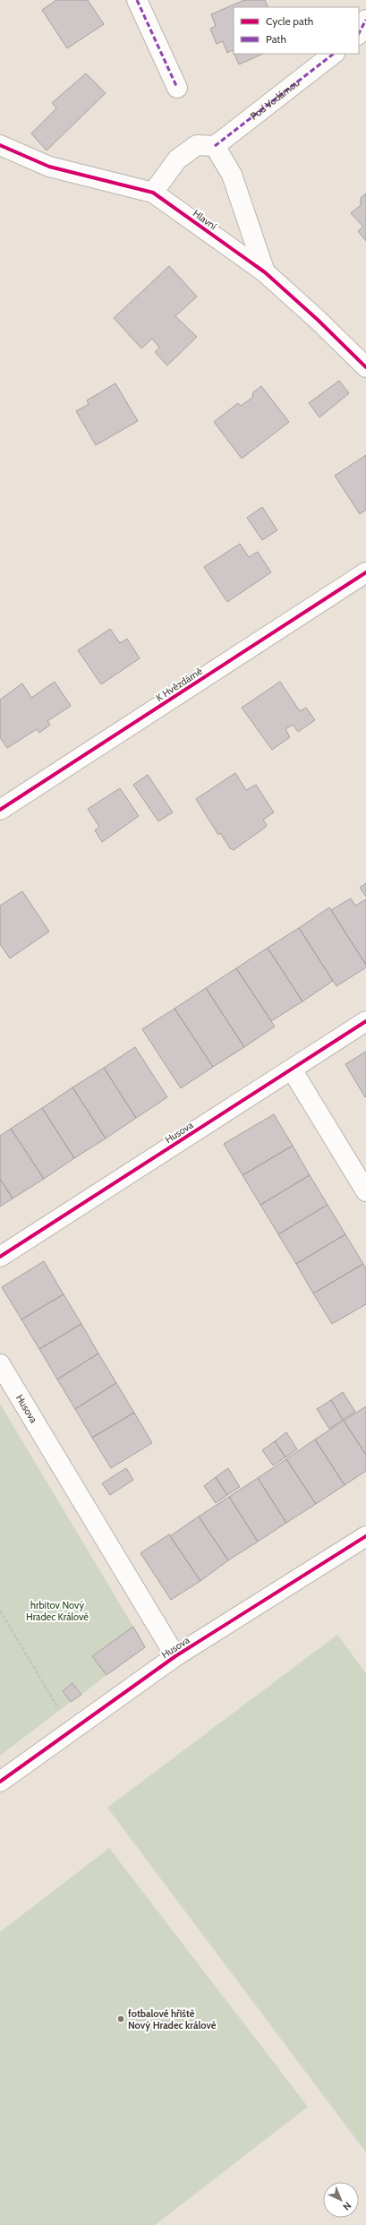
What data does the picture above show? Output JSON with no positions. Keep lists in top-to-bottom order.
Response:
{
  "streets": {
    "street": [
      "Pod Vodárnou",
      "Hlavní",
      "K Hvězdárně",
      "Husova"
    ]
  },
  "parks": ["hrbitov Nový Hradec Králové"],
  "places": ["fotbalové hřiště Nový Hradec králové"],
  "legend": ["Cycle path", "Path"],
  "north": "bottom right"
}
